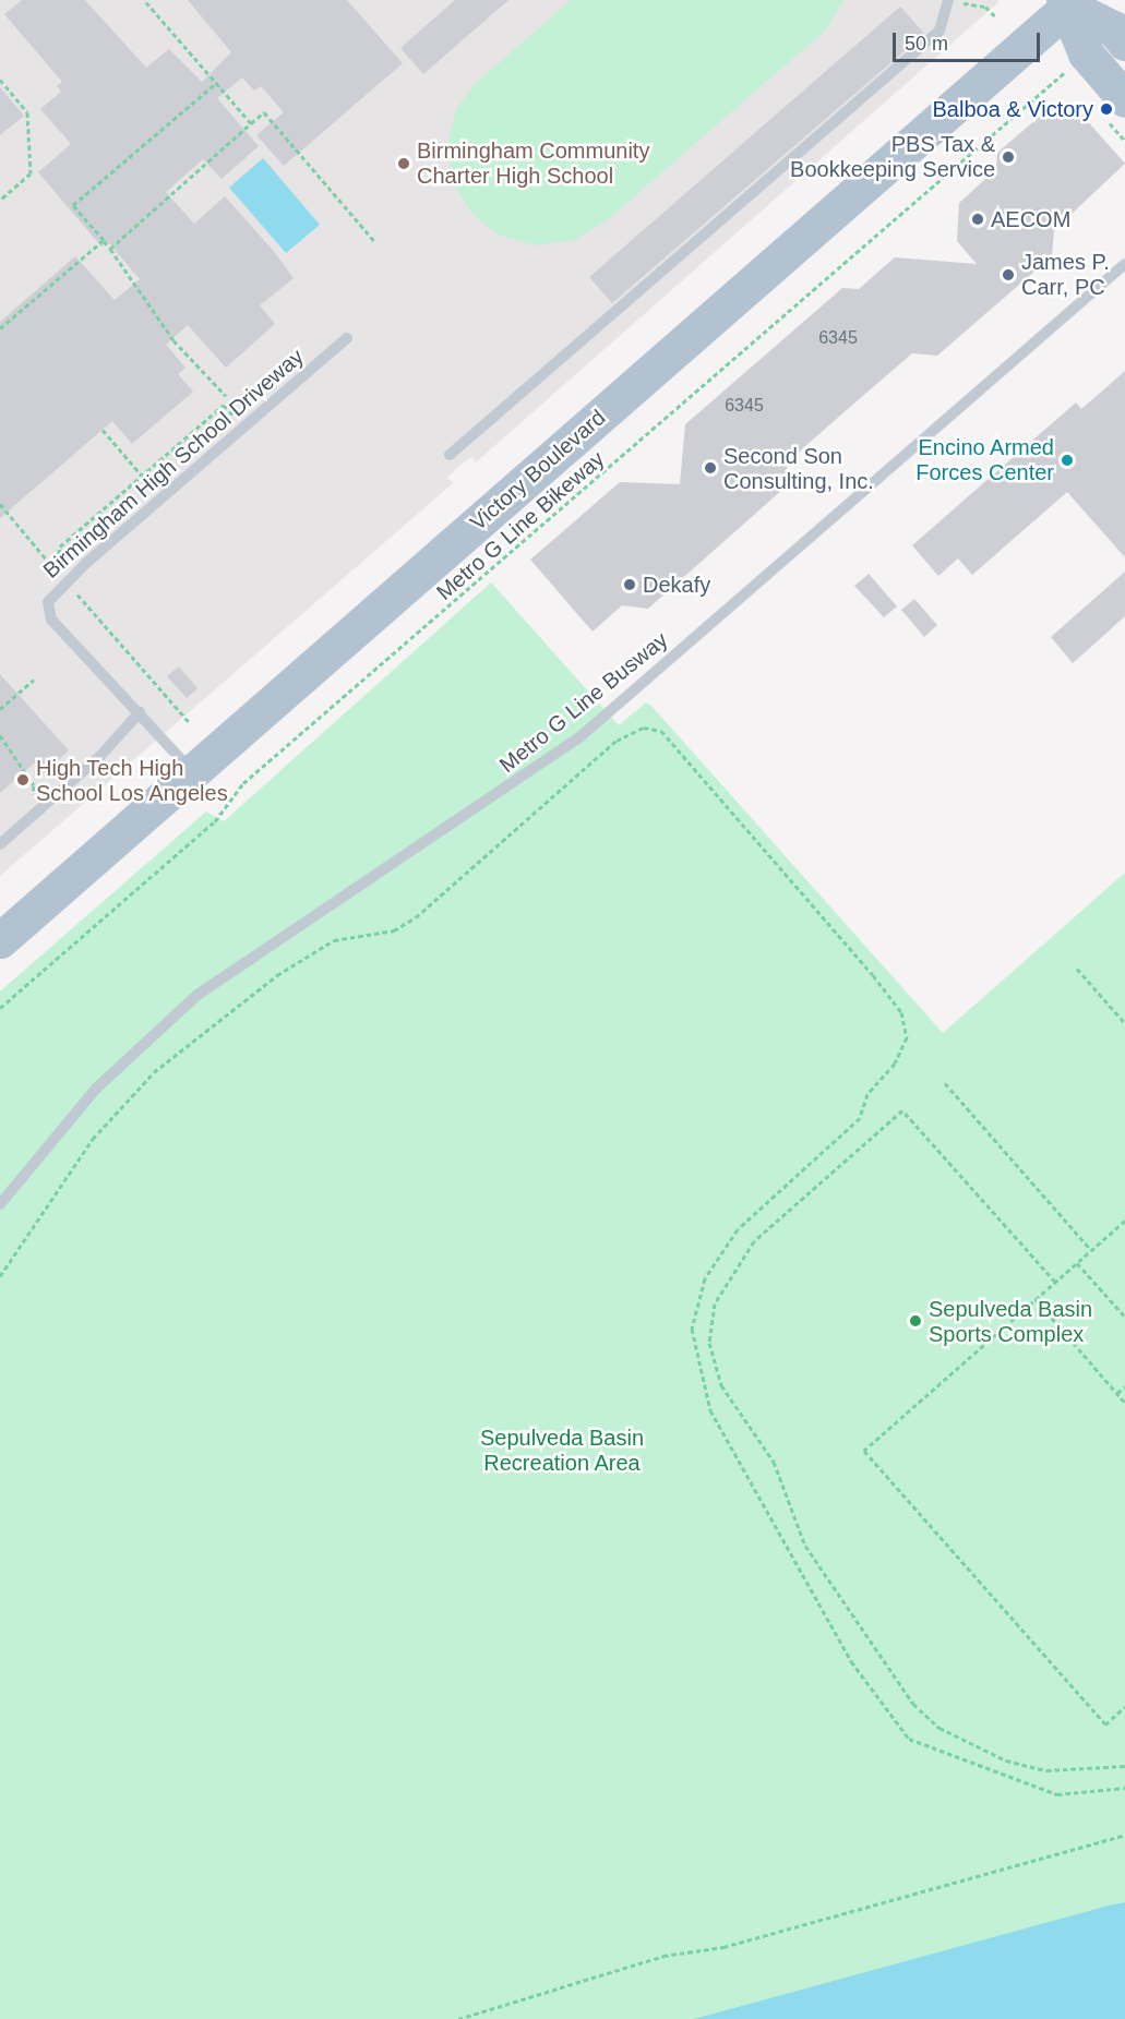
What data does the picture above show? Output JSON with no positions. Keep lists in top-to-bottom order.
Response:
{
  "streets": {
    "main road": ["Victory Boulevard"],
    "lane": ["Birmingham High School Driveway", "Metro G Line Busway"],
    "path": ["Metro G Line Bikeway"]
  },
  "crossings": [
    ["Birmingham High School Driveway", "Victory Boulevard"]
  ],
  "parks": ["Sepulveda Basin Recreation Area"],
  "places": [
    "Balboa & Victory",
    "PBS Tax & Bookkeeping Service",
    "Birmingham Community Charter High School",
    "AECOM",
    "James P. Carr, PC",
    "Encino Armed Forces Center",
    "Second Son Consulting, Inc.",
    "Dekafy",
    "High Tech High School Los Angeles",
    "Sepulveda Basin Sports Complex"
  ],
  "house_numbers": ["6345", "6345"],
  "scale_bar": "50 m"
}
